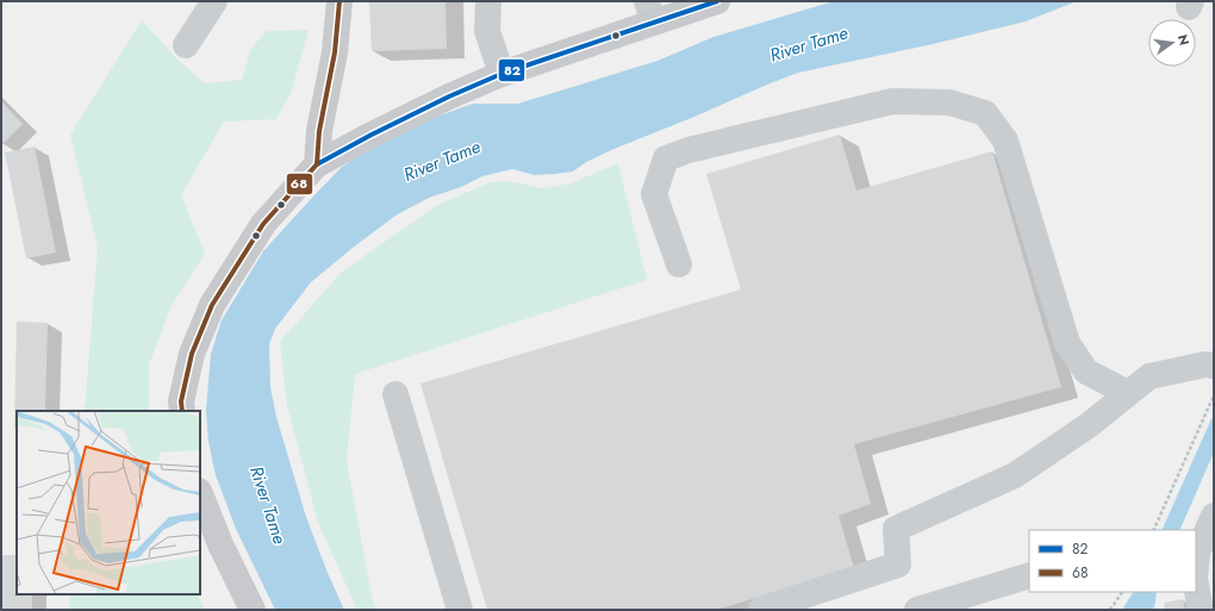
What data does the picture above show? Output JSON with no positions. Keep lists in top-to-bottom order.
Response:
{
  "water": ["River Tame"],
  "lines": ["transit line 82", "transit line 68"],
  "legend": ["82", "68"],
  "north": "right"
}
